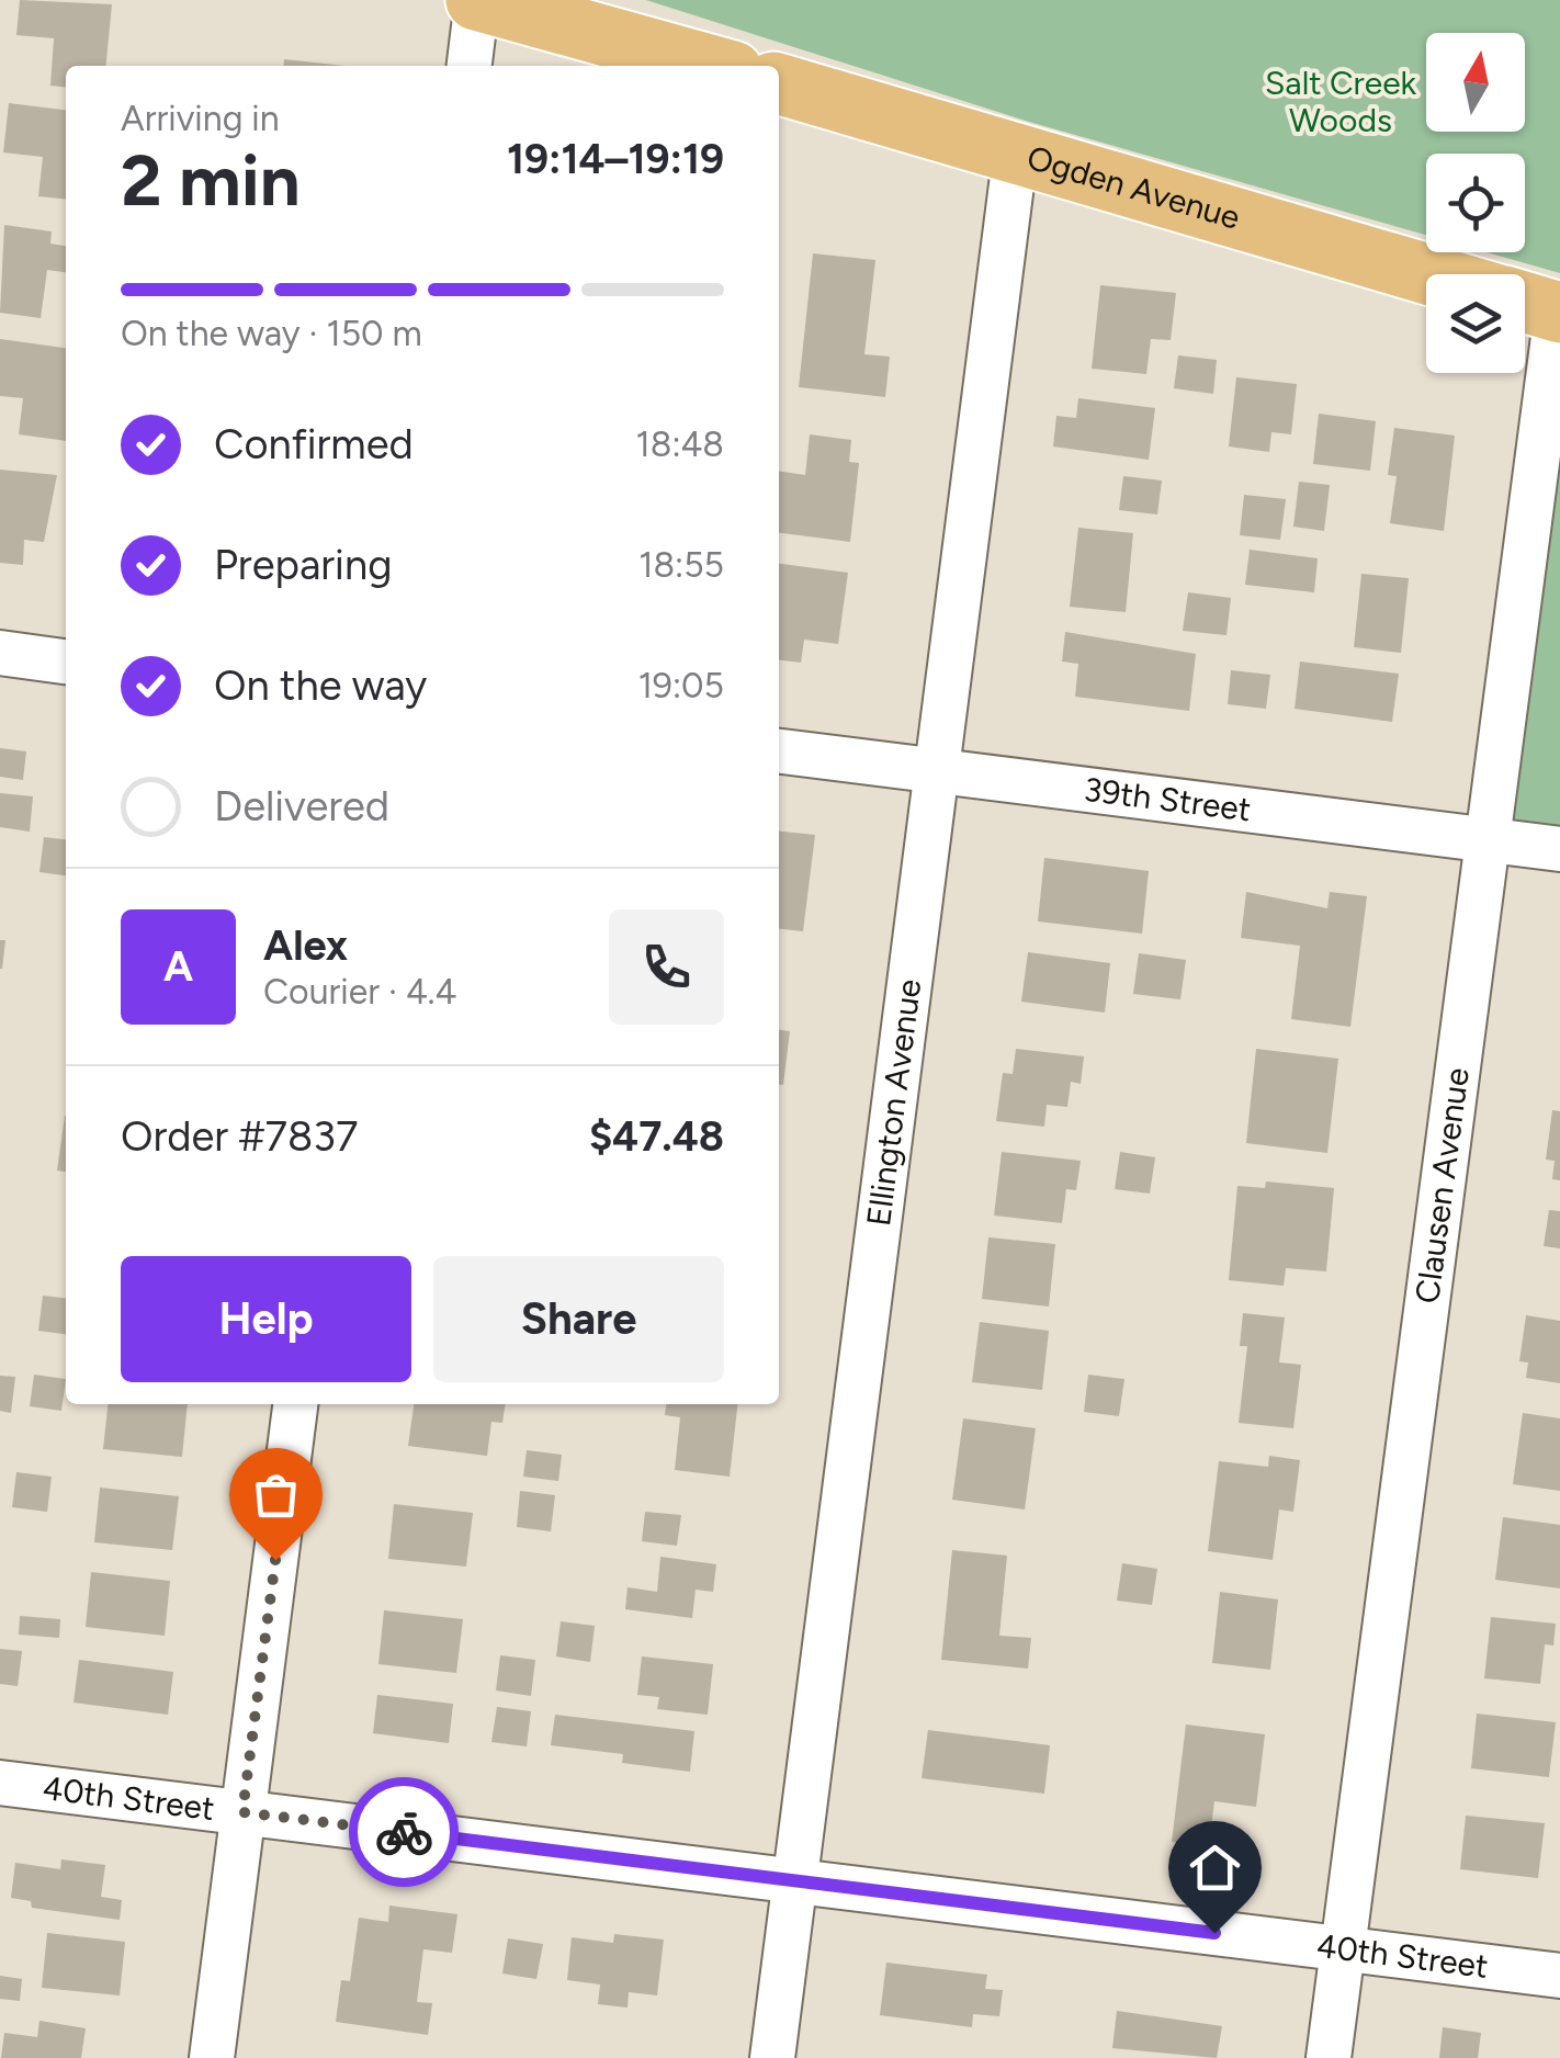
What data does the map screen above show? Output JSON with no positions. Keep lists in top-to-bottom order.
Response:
{
  "streets": {
    "main road": ["Ogden Avenue"],
    "street": [
      "39th Street",
      "Ellington Avenue",
      "Clausen Avenue",
      "40th Street"
    ]
  },
  "crossings": [
    ["Ogden Avenue", "Ellington Avenue"],
    ["39th Street", "Ellington Avenue"],
    ["39th Street", "Clausen Avenue"],
    ["Ellington Avenue", "40th Street"],
    ["Clausen Avenue", "40th Street"]
  ],
  "parks": ["Salt Creek Woods"],
  "north": "top",
  "page": {
    "heading": ["2 min", "Arriving in", "19:14–19:19"],
    "panel": [
      "Alex",
      "Courier · 4.4",
      "Order #7837",
      "$47.48"
    ],
    "bar": "On the way · 150 m",
    "list": [
      ["Confirmed", "18:48"],
      ["Preparing", "18:55"],
      ["On the way", "19:05"],
      "Delivered"
    ],
    "round": "A",
    "buttons": ["Help", "Share"]
  }
}
